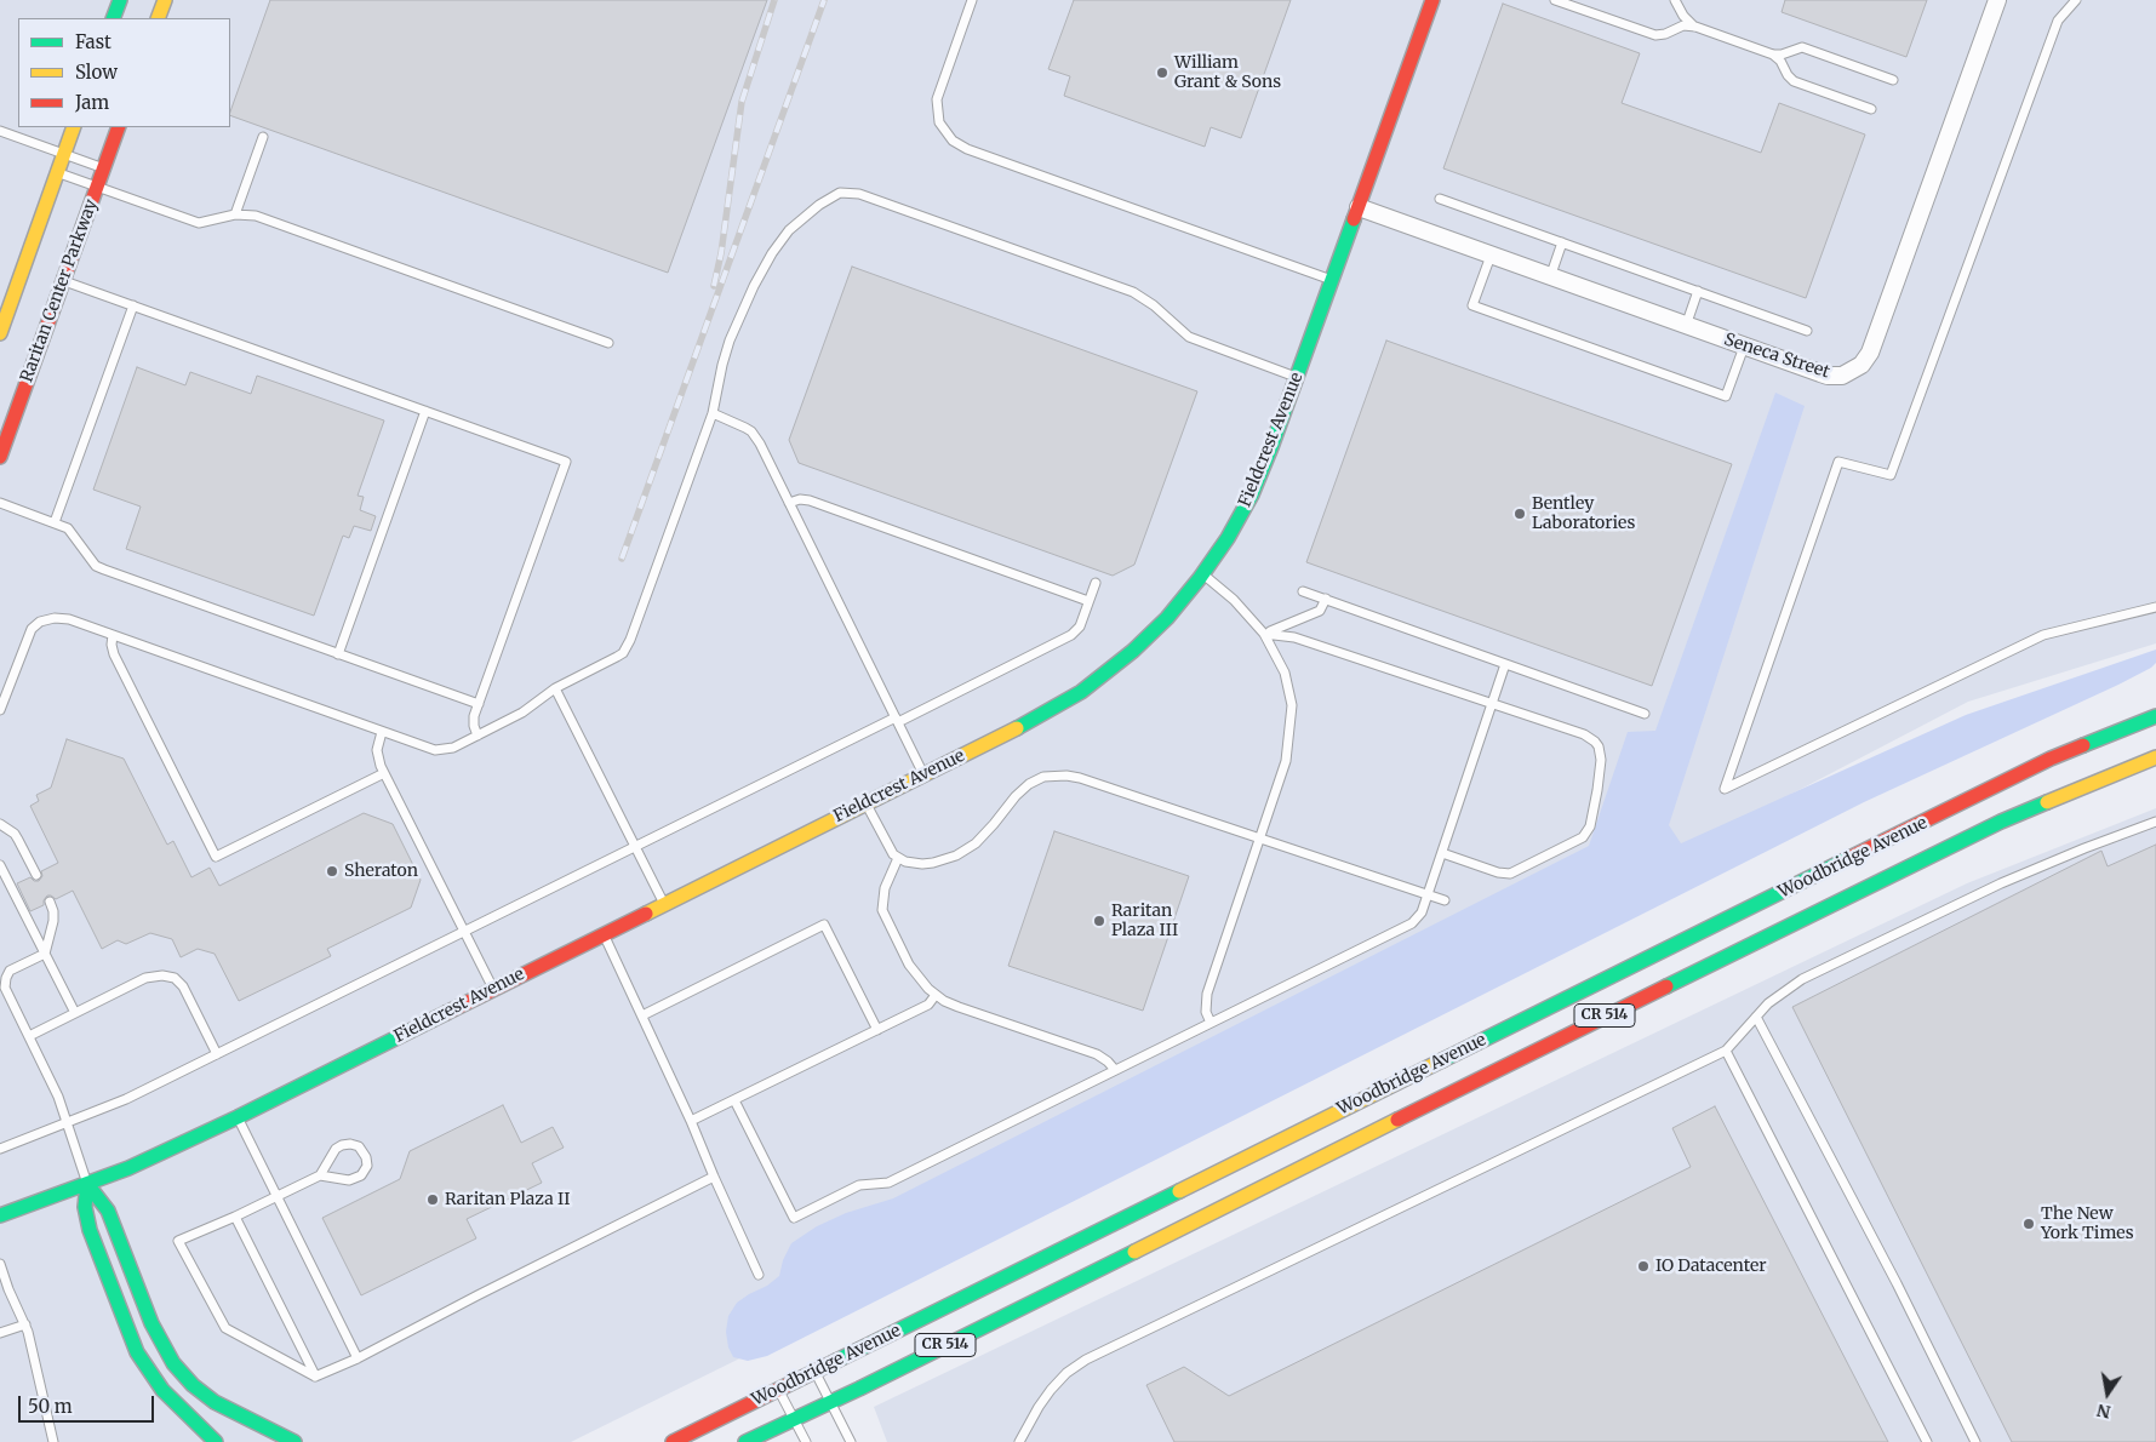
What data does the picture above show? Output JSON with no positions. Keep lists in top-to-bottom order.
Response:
{
  "streets": {
    "main road": [
      "Raritan Center Parkway",
      "Fieldcrest Avenue",
      "Woodbridge Avenue",
      "CR 514"
    ],
    "street": ["Seneca Street"]
  },
  "crossings": [
    ["Seneca Street", "Fieldcrest Avenue"]
  ],
  "places": [
    "William Grant & Sons",
    "Bentley Laboratories",
    "Sheraton",
    "Raritan Plaza III",
    "Raritan Plaza II",
    "The New York Times",
    "IO Datacenter"
  ],
  "legend": ["Fast", "Slow", "Jam"],
  "scale_bar": "50 m",
  "north": "bottom"
}
